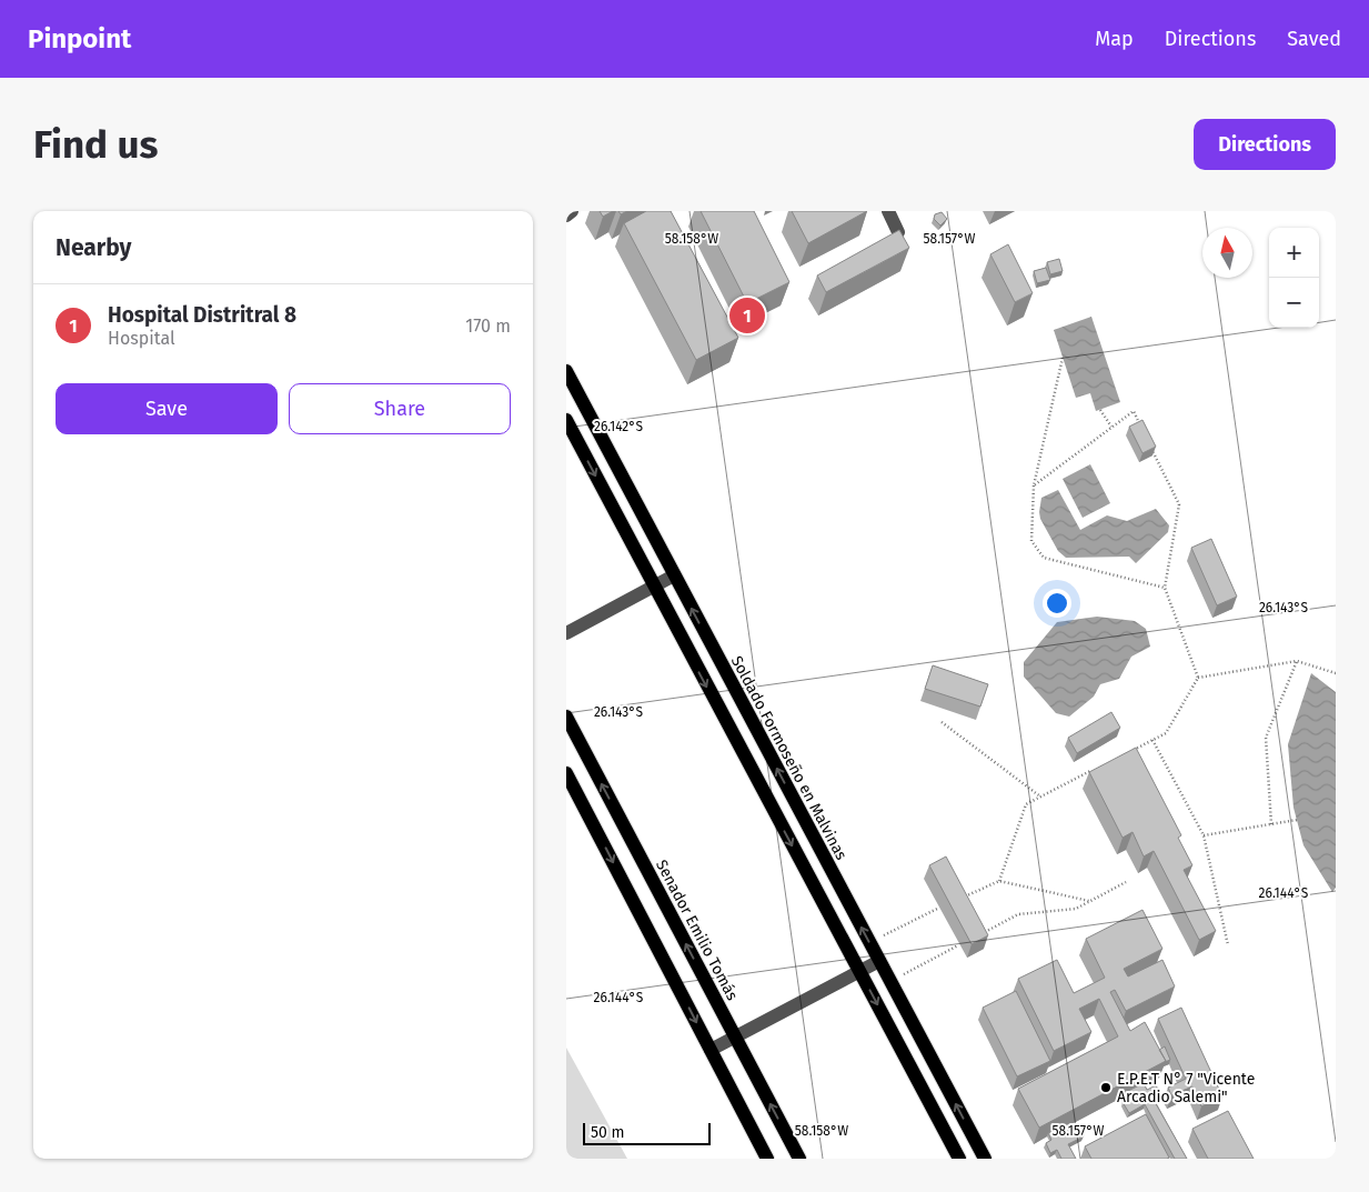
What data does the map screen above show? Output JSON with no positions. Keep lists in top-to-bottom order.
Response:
{
  "streets": {
    "main road": ["Soldado Formoseño en Malvinas", "Senador Emilio Tomás"]
  },
  "places": ["E.P.E.T N° 7 \"Vicente Arcadio Salemi\""],
  "scale_bar": "50 m",
  "north": "top",
  "page": {
    "header": "Pinpoint",
    "nav": ["Map", "Directions", "Saved"],
    "buttons": [
      "Directions",
      ["Save", "Share"]
    ],
    "title": "Find us",
    "heading": "Nearby",
    "map_buttons": ["+", "−"],
    "list": [
      {
        "mark": "1",
        "name": "Hospital Distritral 8",
        "note": "Hospital",
        "value": "170 m"
      }
    ],
    "pins": "1",
    "scale": "50 m"
  },
  "coordinates": [
    "58.158°W",
    "58.157°W",
    "26.142°S",
    "26.143°S",
    "26.144°S"
  ]
}
